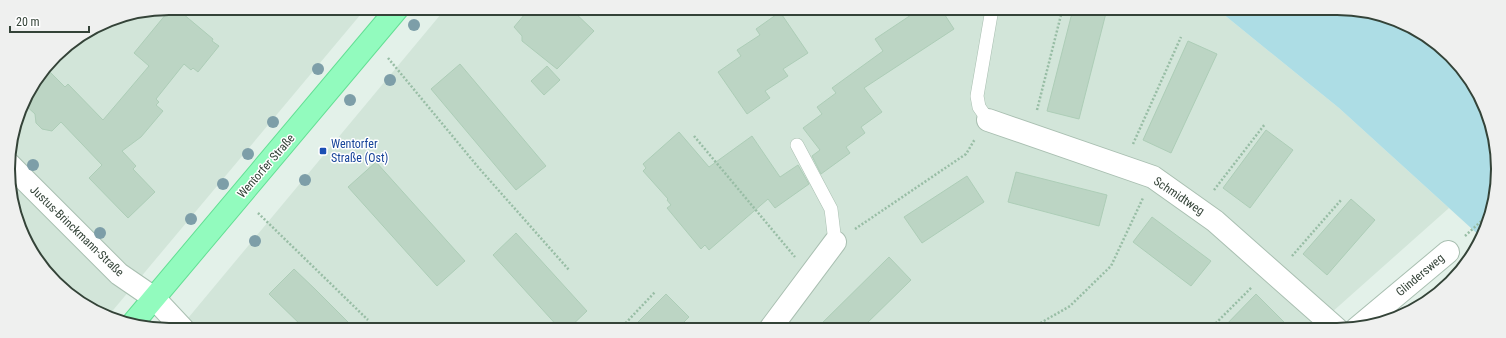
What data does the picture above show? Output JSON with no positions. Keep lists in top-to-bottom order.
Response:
{
  "streets": {
    "main road": ["Wentorfer Straße"],
    "street": ["Schmidtweg", "Justus-Brinckmann-Straße", "Glindersweg"]
  },
  "crossings": [
    ["Wentorfer Straße", "Justus-Brinckmann-Straße"]
  ],
  "places": {
    "transit": ["Wentorfer Straße (Ost)"]
  },
  "scale_bar": "20 m"
}
